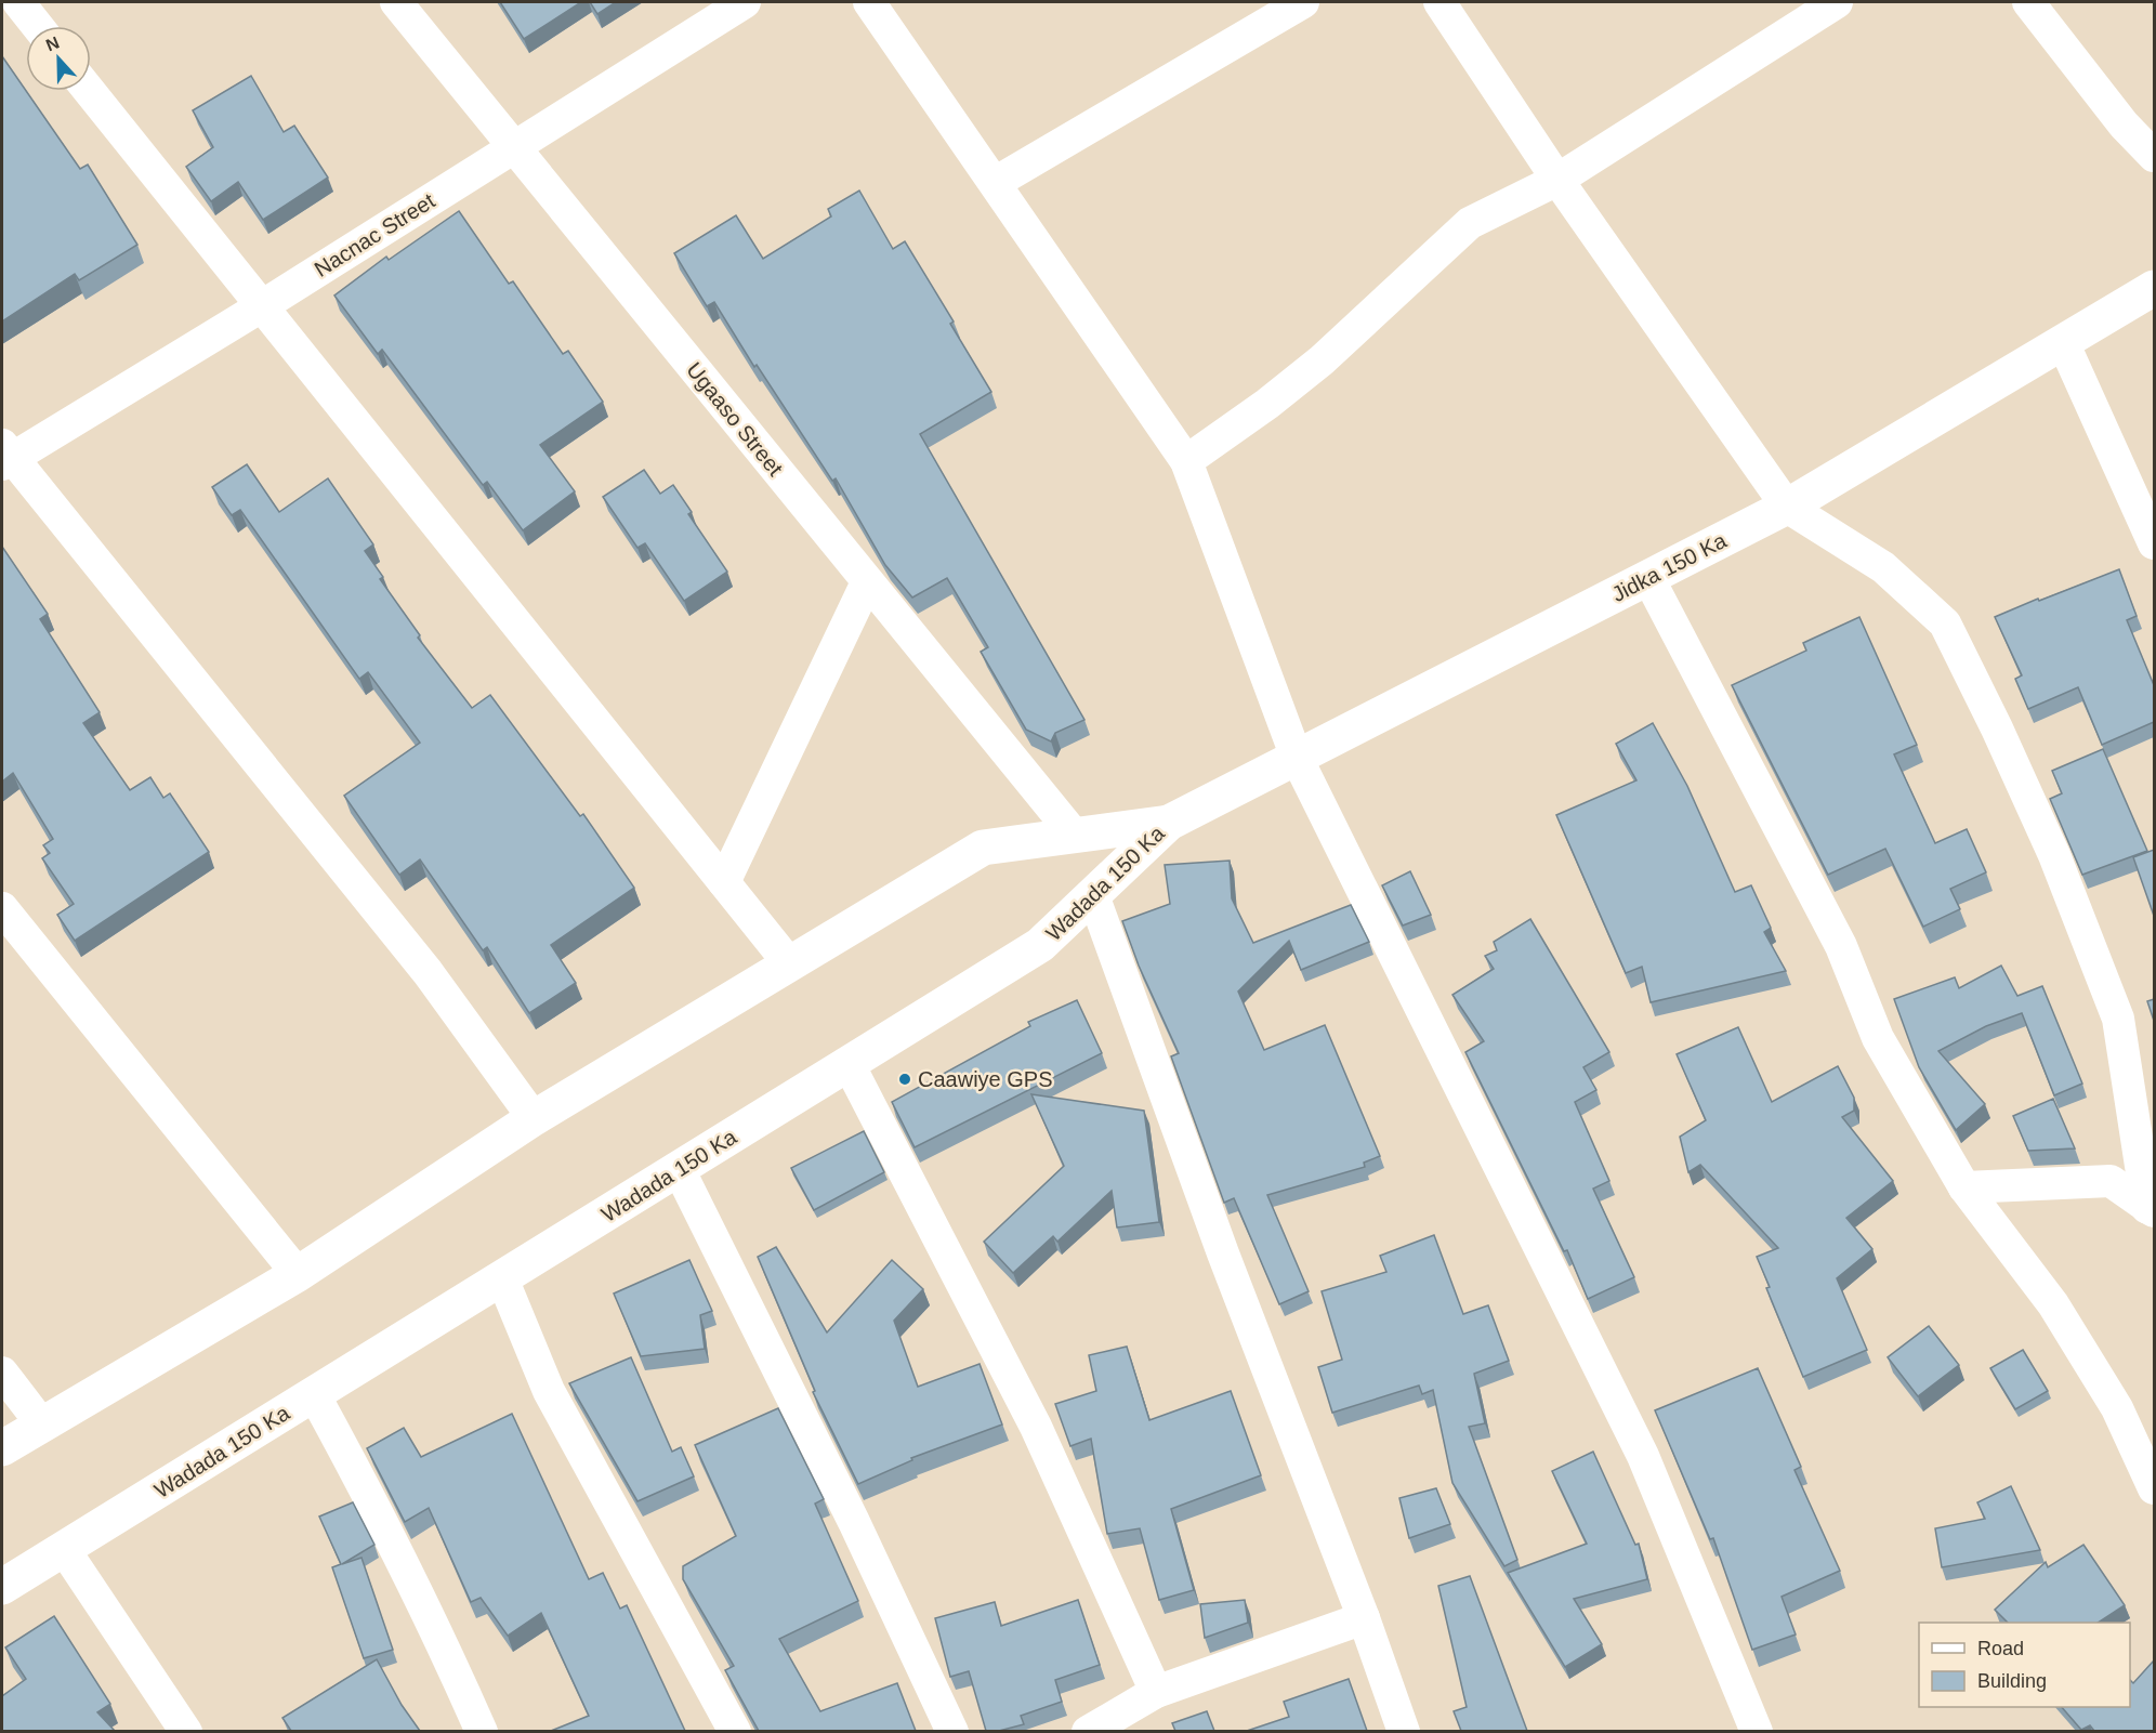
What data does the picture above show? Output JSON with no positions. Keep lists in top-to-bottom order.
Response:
{
  "streets": {
    "street": [
      "Nacnac Street",
      "Ugaaso Street",
      "Jidka 150 Ka",
      "Wadada 150 Ka"
    ]
  },
  "crossings": [
    ["Nacnac Street", "Ugaaso Street"],
    ["Ugaaso Street", "Wadada 150 Ka"],
    ["Jidka 150 Ka", "Wadada 150 Ka"]
  ],
  "places": ["Caawiye GPS"],
  "legend": ["Road", "Building"],
  "north": "top"
}
